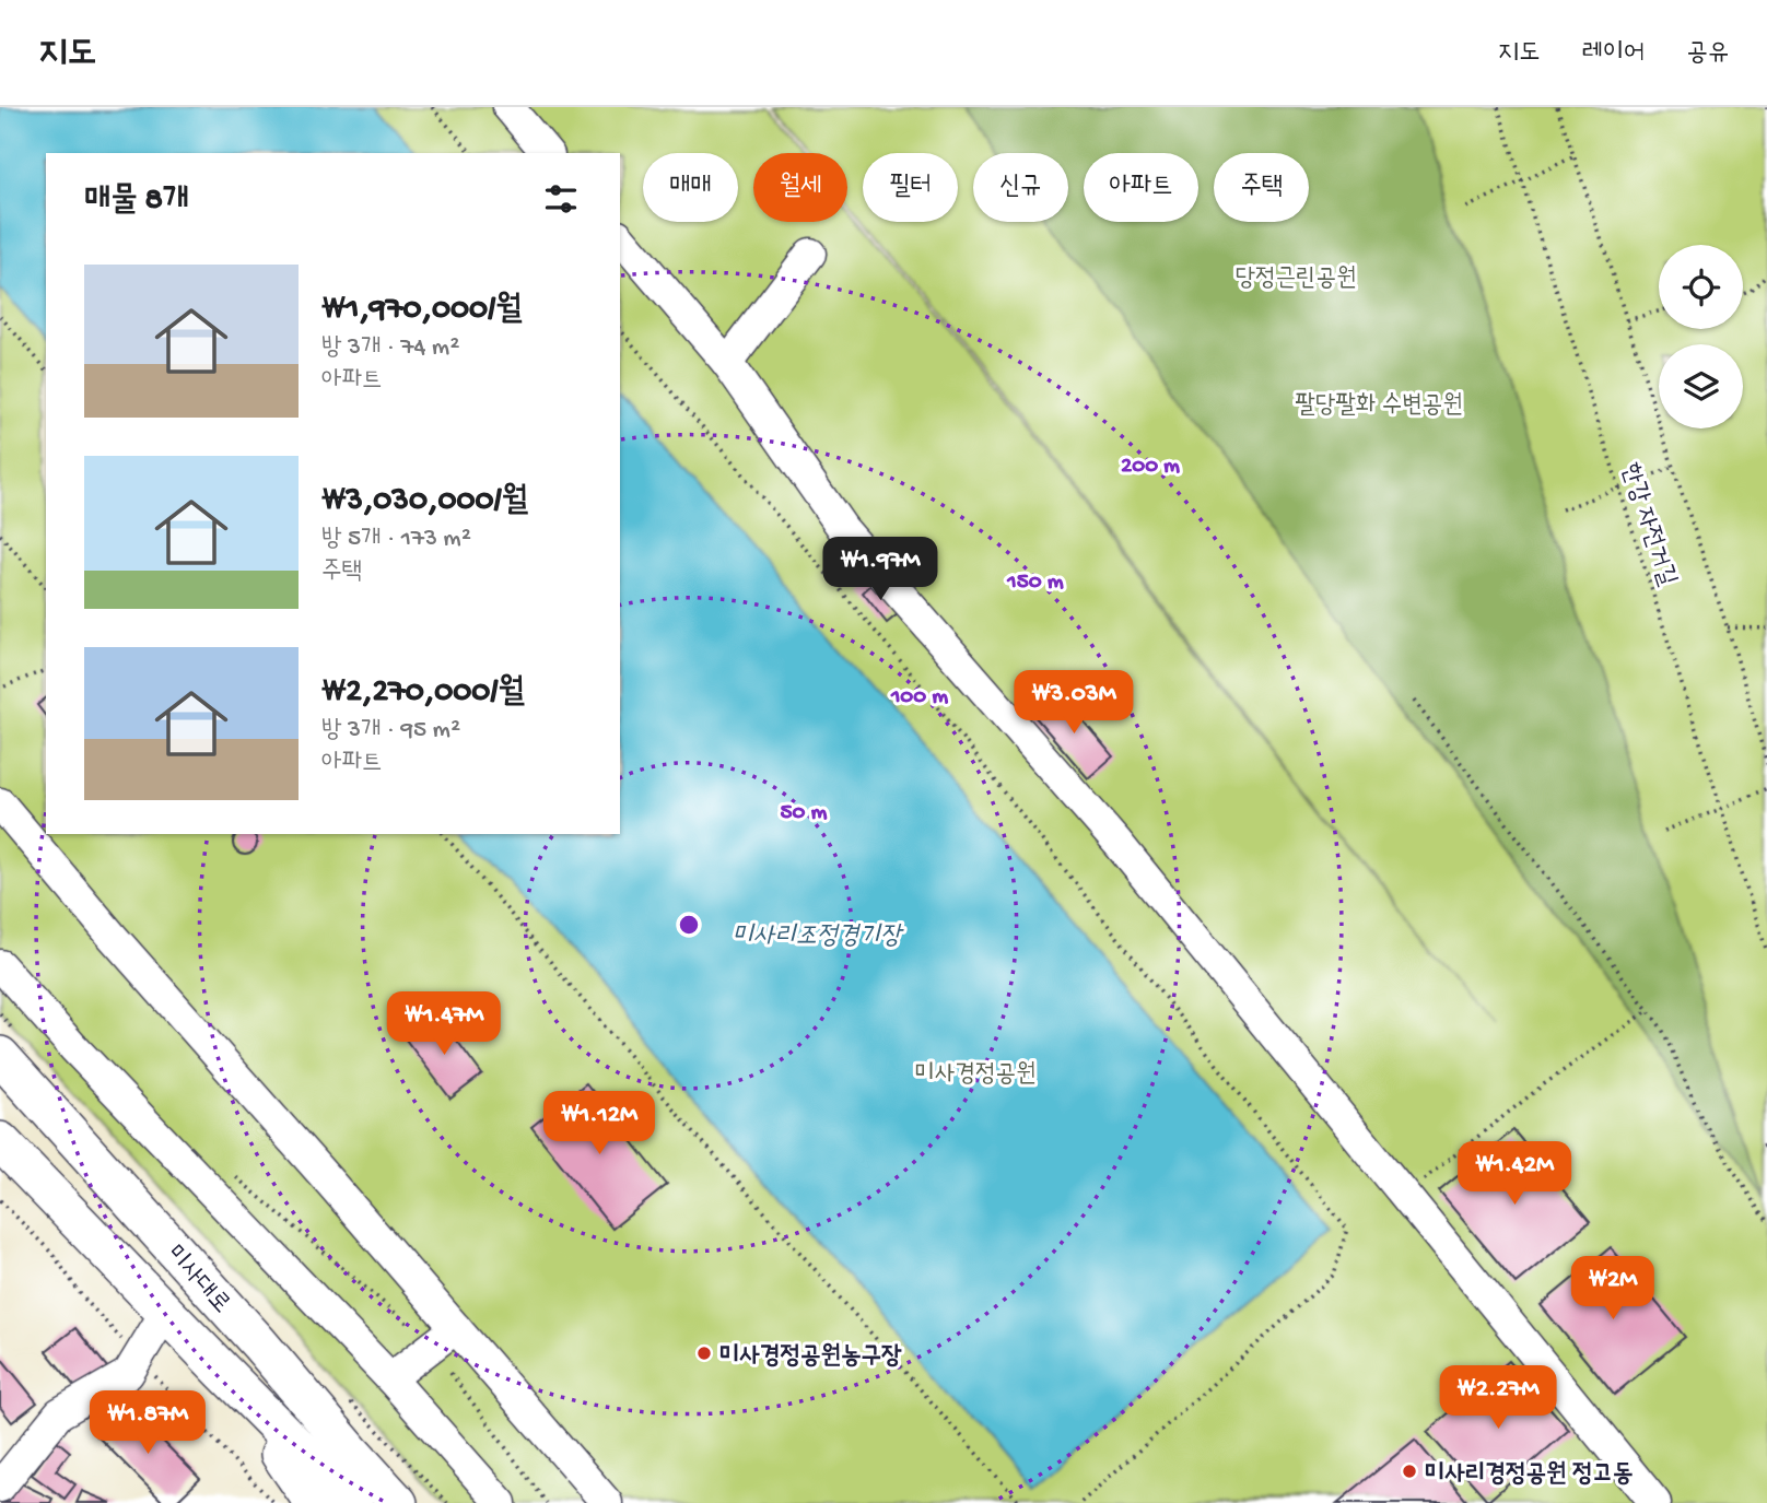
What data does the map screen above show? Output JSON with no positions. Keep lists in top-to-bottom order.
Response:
{
  "streets": {
    "main road": ["미사대로"],
    "path": ["한강 자전거길"]
  },
  "water": ["미사리조정경기장"],
  "parks": ["당정근린공원", "팔당팔화 수변공원", "미사경정공원"],
  "places": ["미사경정공원농구장", "미사리경정공원 정고동"],
  "page": {
    "header": "지도",
    "nav": ["지도", "레이어", "공유"],
    "chip": [
      "매매",
      "월세",
      "필터",
      "신규",
      "아파트",
      "주택"
    ],
    "heading": "매물 8개",
    "list": [
      {
        "name": "₩1,970,000/월",
        "note": "방 3개 · 74 m² · 아파트"
      },
      {
        "name": "₩3,030,000/월",
        "note": "방 5개 · 173 m² · 주택"
      },
      {
        "name": "₩2,270,000/월",
        "note": "방 3개 · 95 m² · 아파트"
      }
    ],
    "price": [
      "₩1.97M",
      "₩3.03M",
      "₩1.47M",
      "₩1.12M",
      "₩1.42M",
      "₩2M",
      "₩2.27M",
      "₩1.87M"
    ]
  },
  "rings": [
    "200 m",
    "150 m",
    "100 m",
    "50 m"
  ]
}
